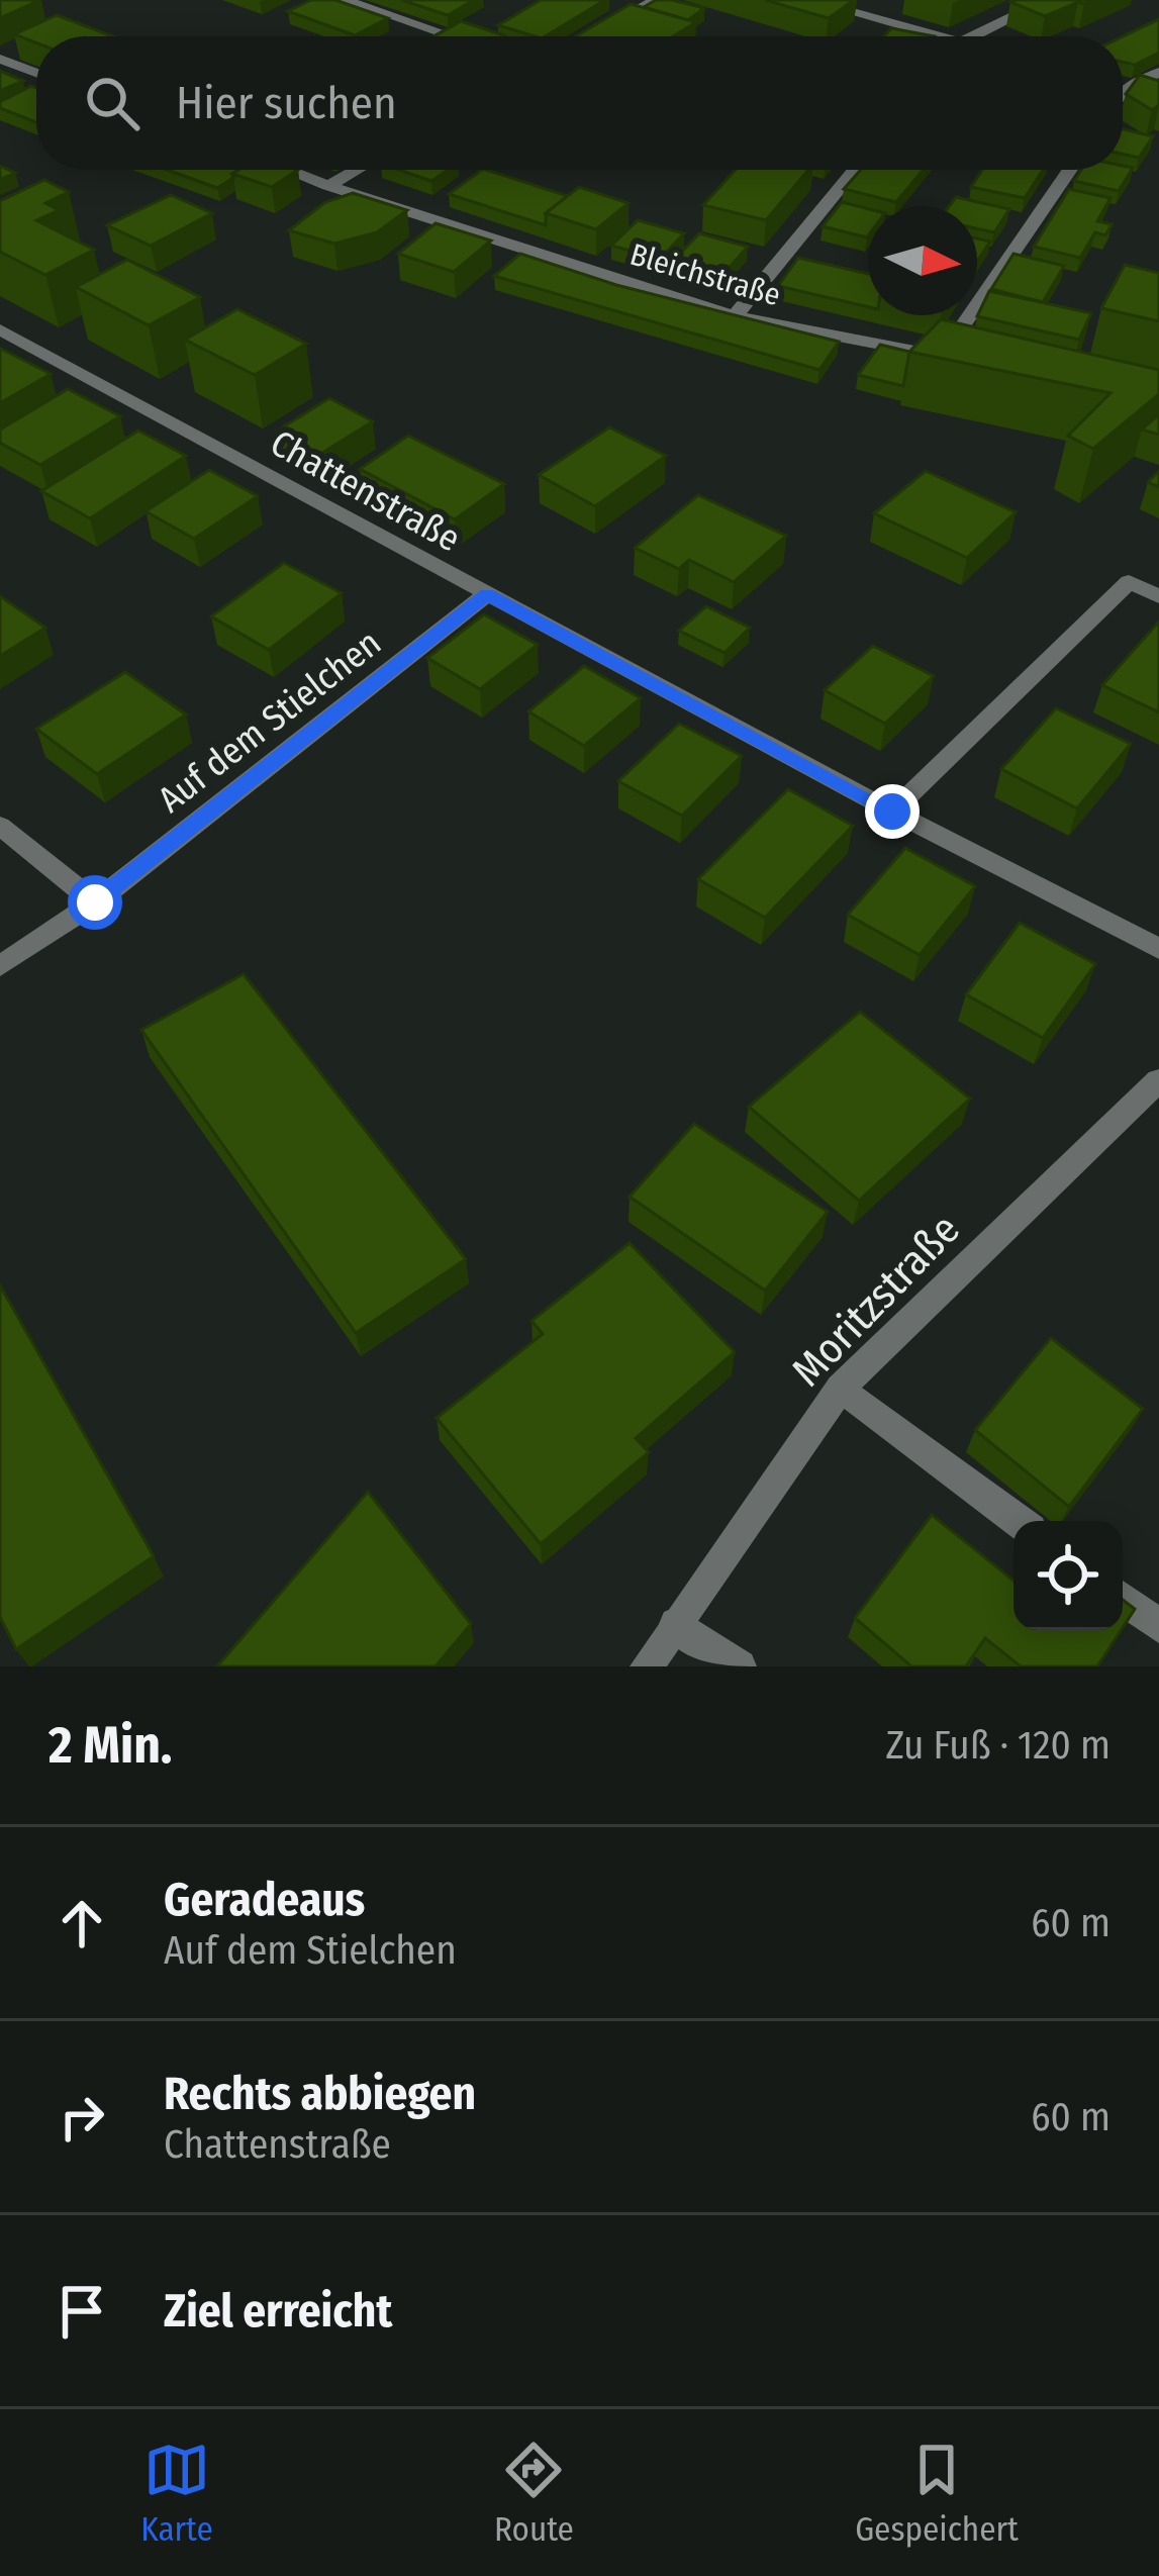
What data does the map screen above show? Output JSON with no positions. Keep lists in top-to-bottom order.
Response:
{
  "streets": {
    "street": [
      "Bleichstraße",
      "Chattenstraße",
      "Auf dem Stielchen",
      "Moritzstraße"
    ]
  },
  "crossings": [
    ["Chattenstraße", "Auf dem Stielchen"]
  ],
  "north": "right",
  "page": {
    "search": "Hier suchen",
    "heading": ["2 Min.", "Zu Fuß · 120 m"],
    "list": [
      ["Geradeaus", "Auf dem Stielchen", "60 m"],
      ["Rechts abbiegen", "Chattenstraße", "60 m"],
      "Ziel erreicht"
    ],
    "nav": ["Karte", "Route", "Gespeichert"]
  }
}
